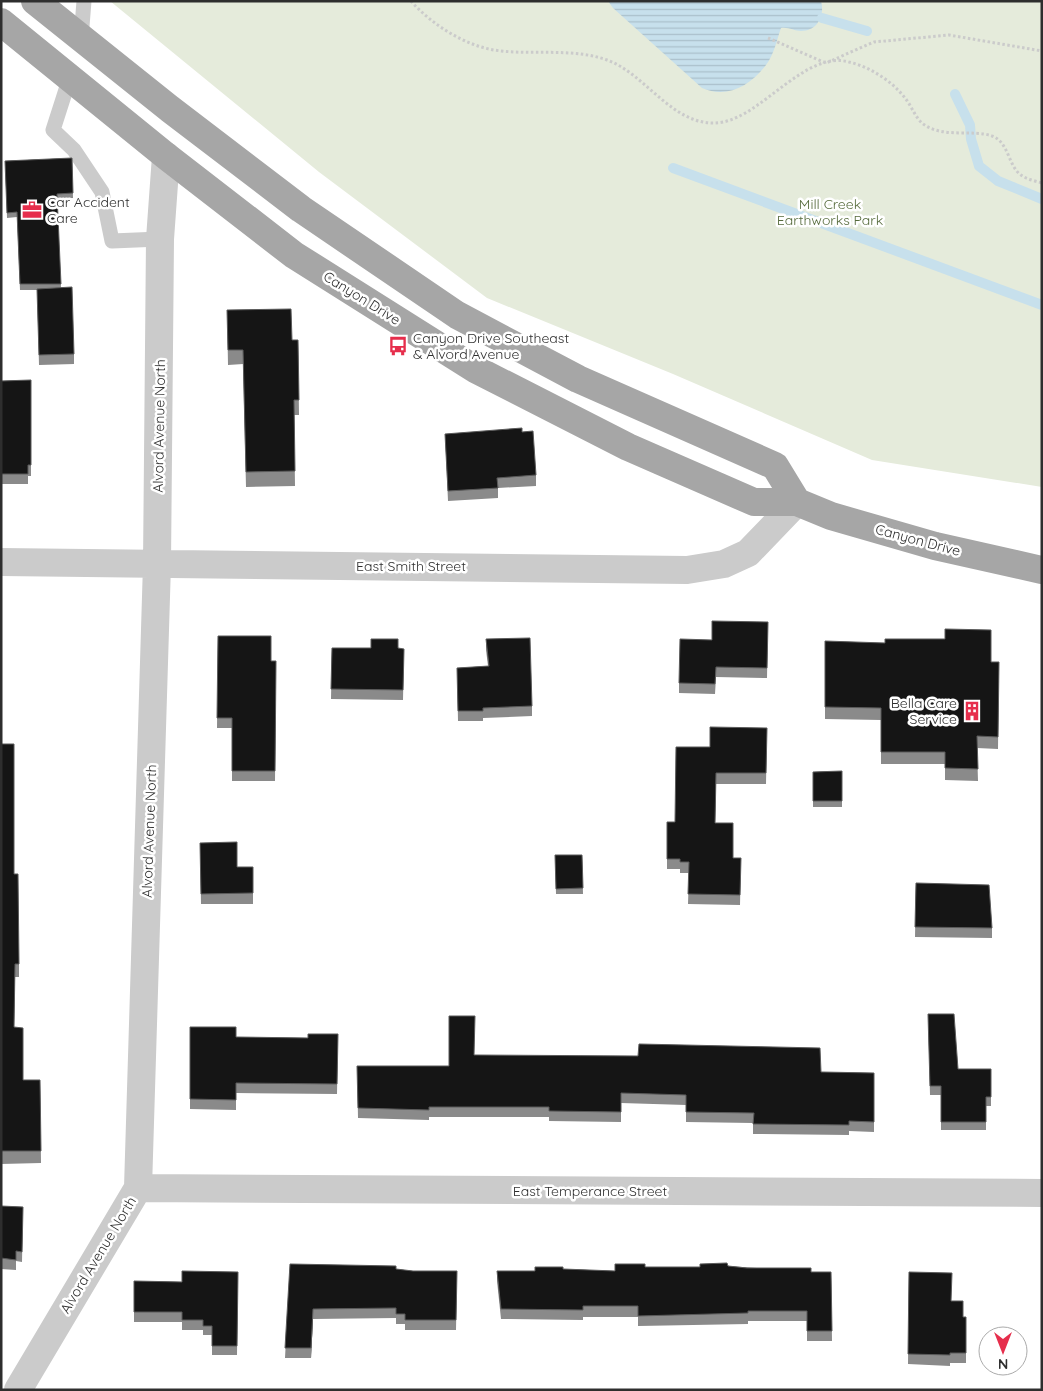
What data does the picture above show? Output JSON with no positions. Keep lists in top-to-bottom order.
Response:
{
  "streets": {
    "main road": ["Canyon Drive"],
    "street": ["Alvord Avenue North", "East Smith Street", "East Temperance Street"]
  },
  "crossings": [
    ["Canyon Drive", "Alvord Avenue North"],
    ["Canyon Drive", "East Smith Street"],
    ["Alvord Avenue North", "East Smith Street"],
    ["Alvord Avenue North", "East Temperance Street"]
  ],
  "parks": ["Mill Creek Earthworks Park"],
  "places": {
    "office": ["Car Accident Care"],
    "bus stop": ["Canyon Drive Southeast & Alvord Avenue"],
    "building": ["Bella Care Service"]
  },
  "north": "bottom"
}
